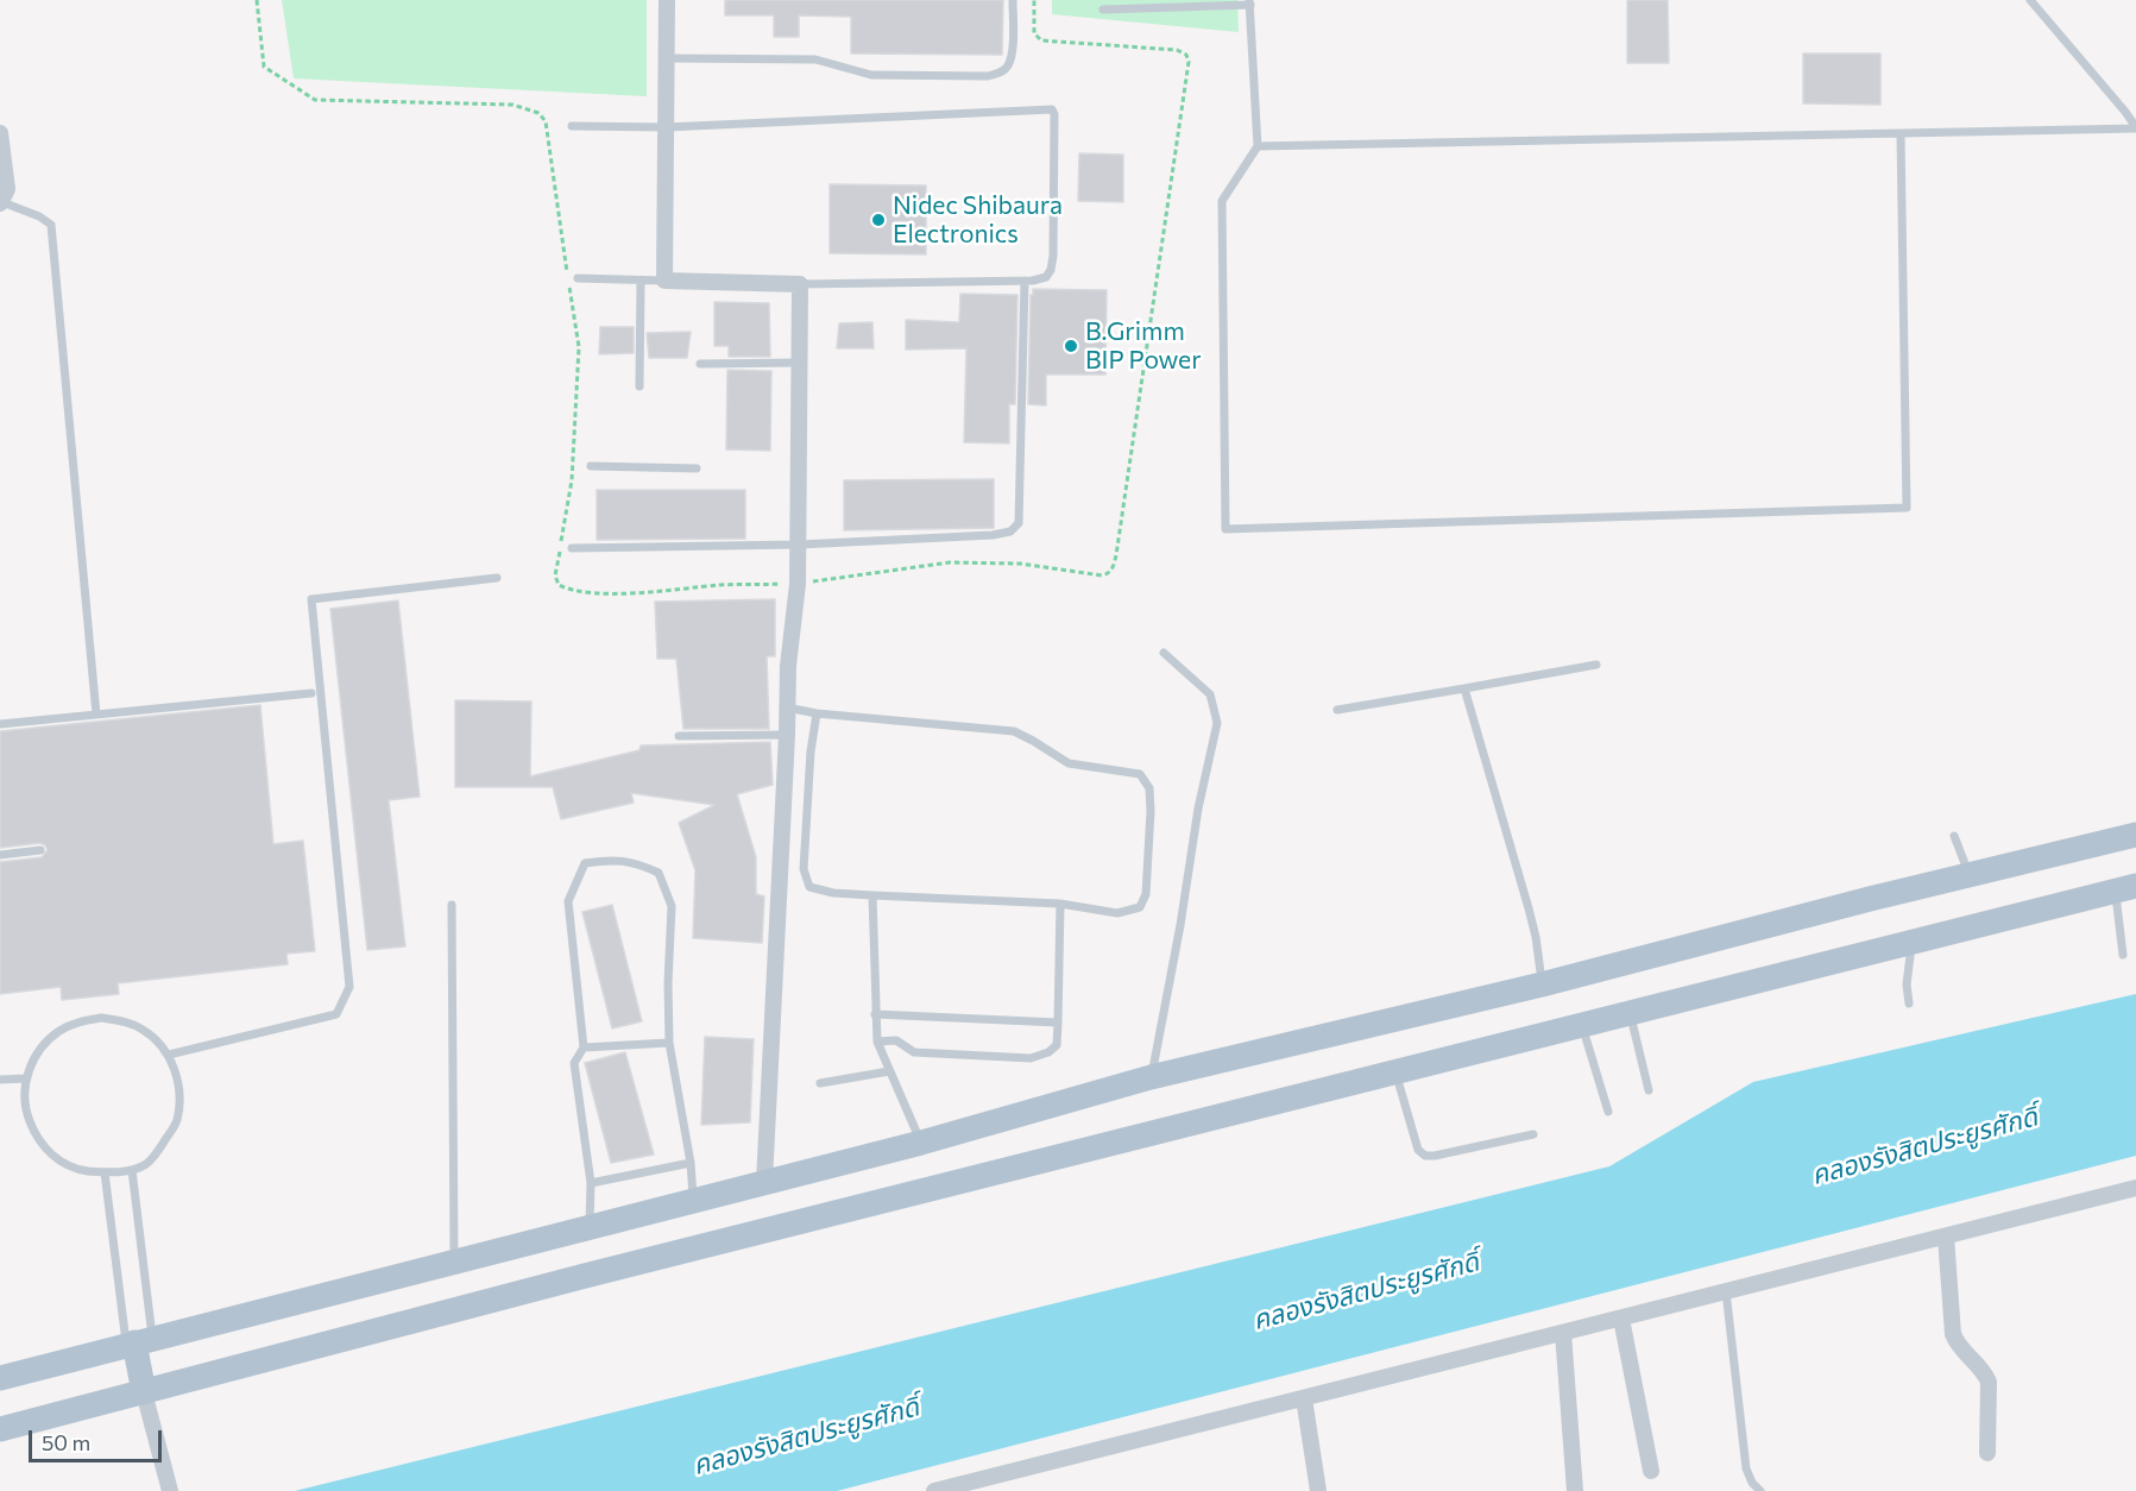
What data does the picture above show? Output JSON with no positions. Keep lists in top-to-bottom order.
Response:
{
  "water": ["คลองรังสิตประยูรศักดิ์"],
  "places": ["Nidec Shibaura Electronics", "B.Grimm BIP Power"],
  "scale_bar": "50 m"
}
